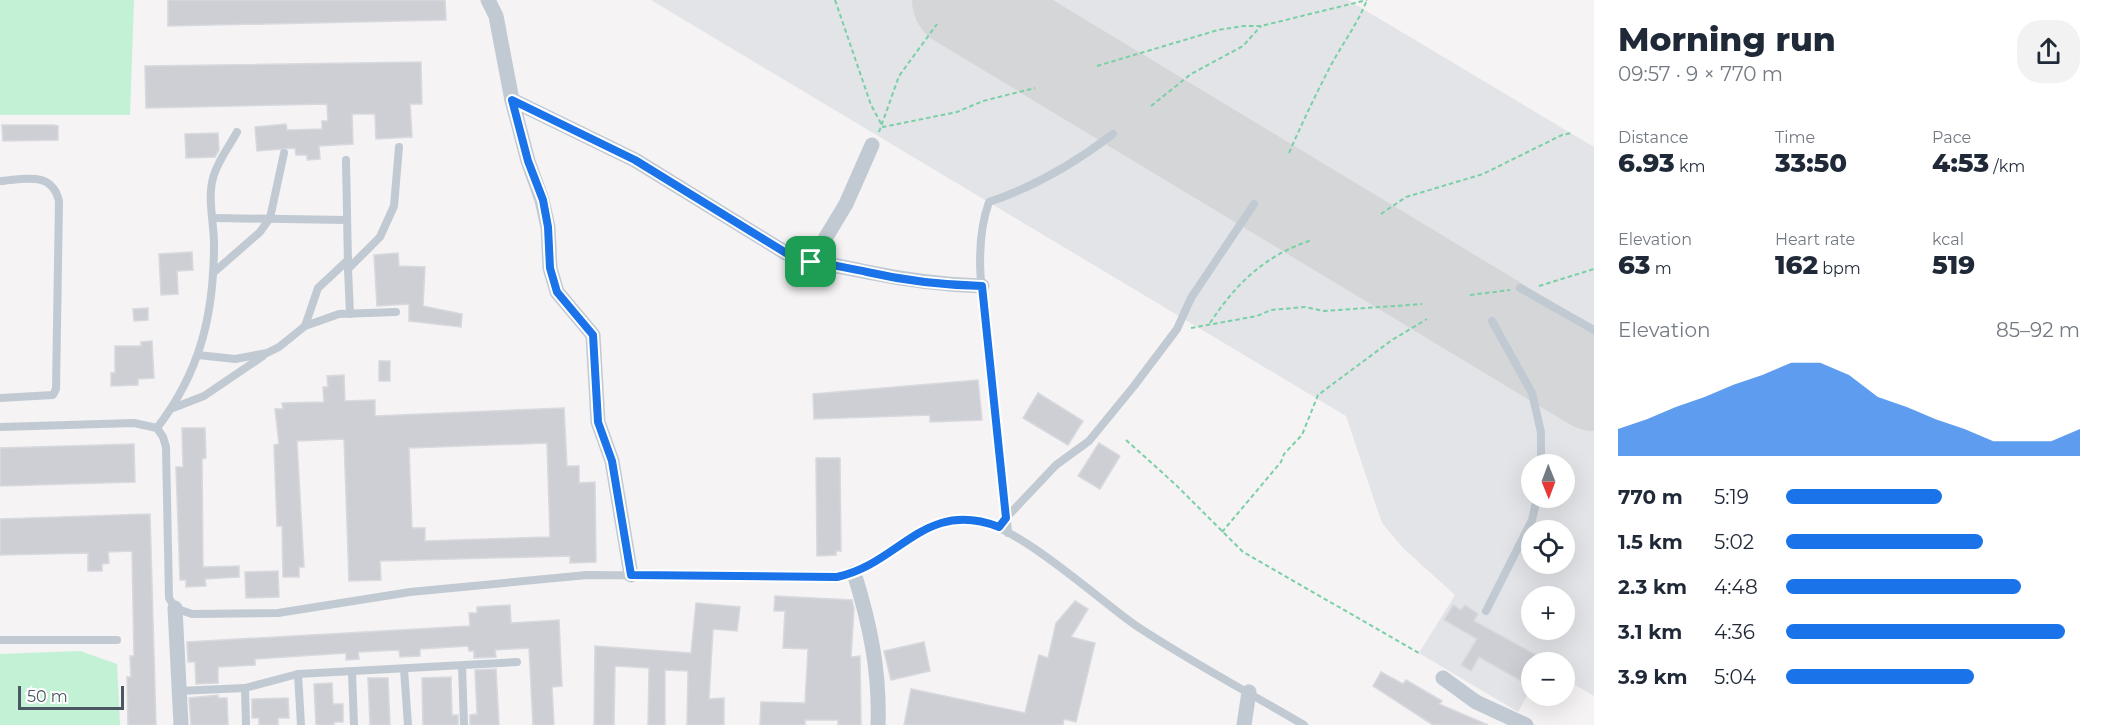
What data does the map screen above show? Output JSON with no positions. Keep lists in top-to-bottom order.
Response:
{
  "scale_bar": "50 m",
  "north": "bottom",
  "page": {
    "heading": ["Morning run", "09:57 · 9 × 770 m"],
    "stats": [
      ["Distance", "6.93 km"],
      ["Time", "33:50"],
      ["Pace", "4:53 /km"],
      ["Elevation", "63 m"],
      ["Heart rate", "162 bpm"],
      ["kcal", "519"]
    ],
    "chart": ["Elevation", "85–92 m"],
    "map_buttons": ["+", "−"],
    "list": [
      {
        "name": "770 m",
        "note": "5:19"
      },
      {
        "name": "1.5 km",
        "note": "5:02"
      },
      {
        "name": "2.3 km",
        "note": "4:48"
      },
      {
        "name": "3.1 km",
        "note": "4:36"
      },
      {
        "name": "3.9 km",
        "note": "5:04"
      }
    ],
    "scale": "50 m"
  }
}
